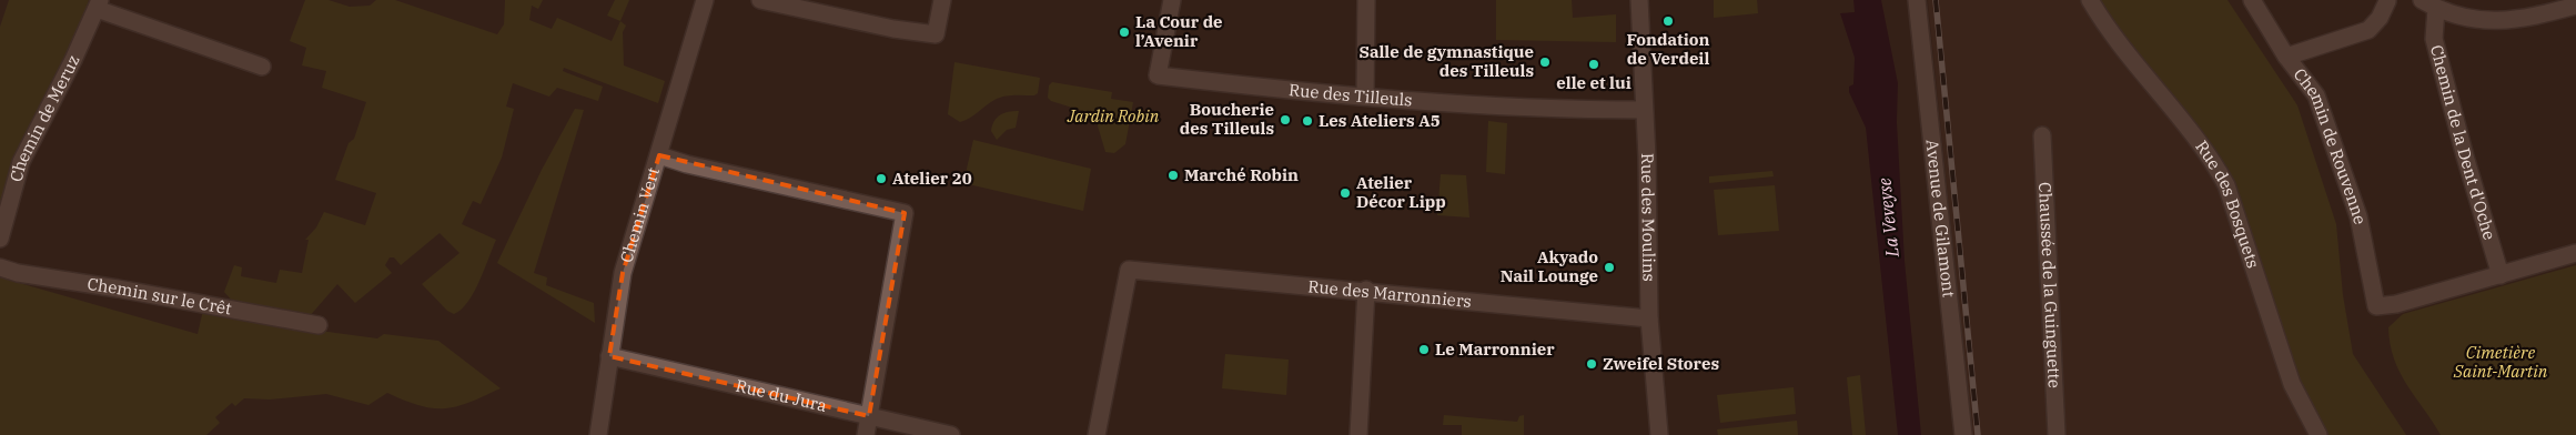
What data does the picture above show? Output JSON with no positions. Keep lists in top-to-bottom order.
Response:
{
  "streets": {
    "street": [
      "Rue des Tilleuls",
      "Chemin de Meruz",
      "Chemin de la Dent d'Oche",
      "Chemin de Rouvenne",
      "Rue des Bosquets",
      "Chemin Vert",
      "Rue des Moulins",
      "Avenue de Gilamont",
      "Chaussée de la Guinguette",
      "Rue des Marronniers",
      "Chemin sur le Crêt",
      "Rue du Jura"
    ]
  },
  "crossings": [
    ["Rue des Tilleuls", "Rue des Moulins"],
    ["Chemin de la Dent d'Oche", "Chemin de Rouvenne"],
    ["Chemin Vert", "Rue du Jura"],
    ["Rue des Moulins", "Rue des Marronniers"]
  ],
  "water": ["La Veveyse"],
  "parks": ["Jardin Robin", "Cimetière Saint-Martin"],
  "places": [
    "Fondation de Verdeil",
    "La Cour de l’Avenir",
    "Salle de gymnastique des Tilleuls",
    "elle et lui",
    "Boucherie des Tilleuls",
    "Les Ateliers A5",
    "Marché Robin",
    "Atelier 20",
    "Atelier Décor Lipp",
    "Akyado Nail Lounge",
    "Le Marronnier",
    "Zweifel Stores"
  ]
}
